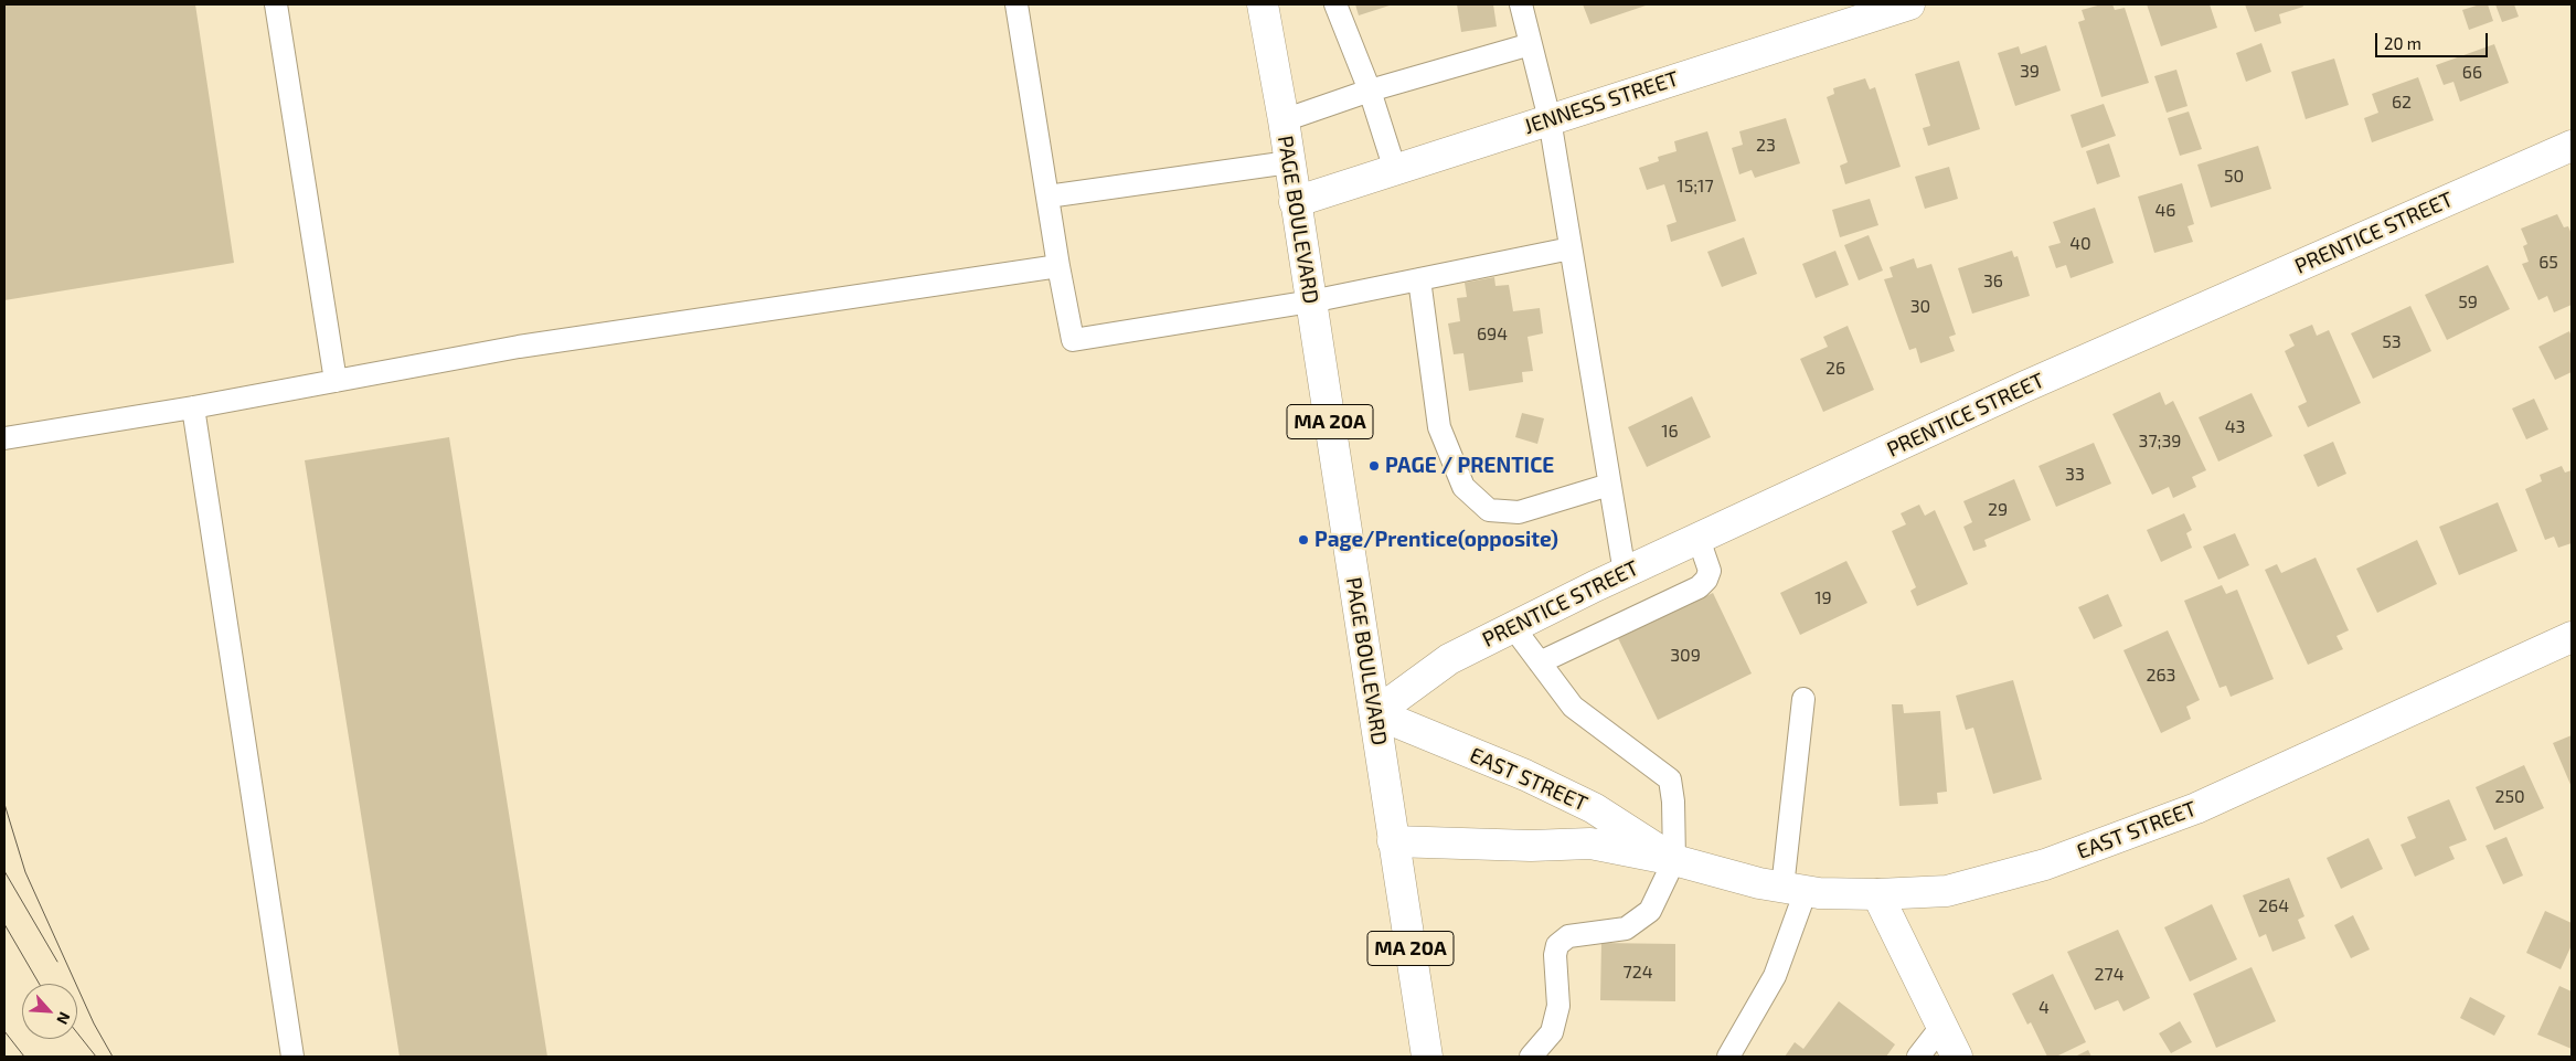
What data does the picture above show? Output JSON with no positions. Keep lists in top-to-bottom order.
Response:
{
  "streets": {
    "main road": [
      "JENNESS STREET",
      "PAGE BOULEVARD",
      "PRENTICE STREET",
      "MA 20A",
      "EAST STREET"
    ]
  },
  "crossings": [
    ["JENNESS STREET", "PAGE BOULEVARD"],
    ["PAGE BOULEVARD", "PRENTICE STREET"],
    ["PAGE BOULEVARD", "EAST STREET"],
    ["PRENTICE STREET", "EAST STREET"]
  ],
  "places": ["PAGE / PRENTICE", "Page/Prentice(opposite)"],
  "house_numbers": [
    "39",
    "66",
    "62",
    "23",
    "50",
    "15;17",
    "46",
    "40",
    "65",
    "36",
    "59",
    "30",
    "694",
    "53",
    "26",
    "43",
    "16",
    "37;39",
    "33",
    "29",
    "19",
    "309",
    "263",
    "250",
    "264",
    "724",
    "274",
    "4"
  ],
  "scale_bar": "20 m",
  "north": "bottom right"
}
